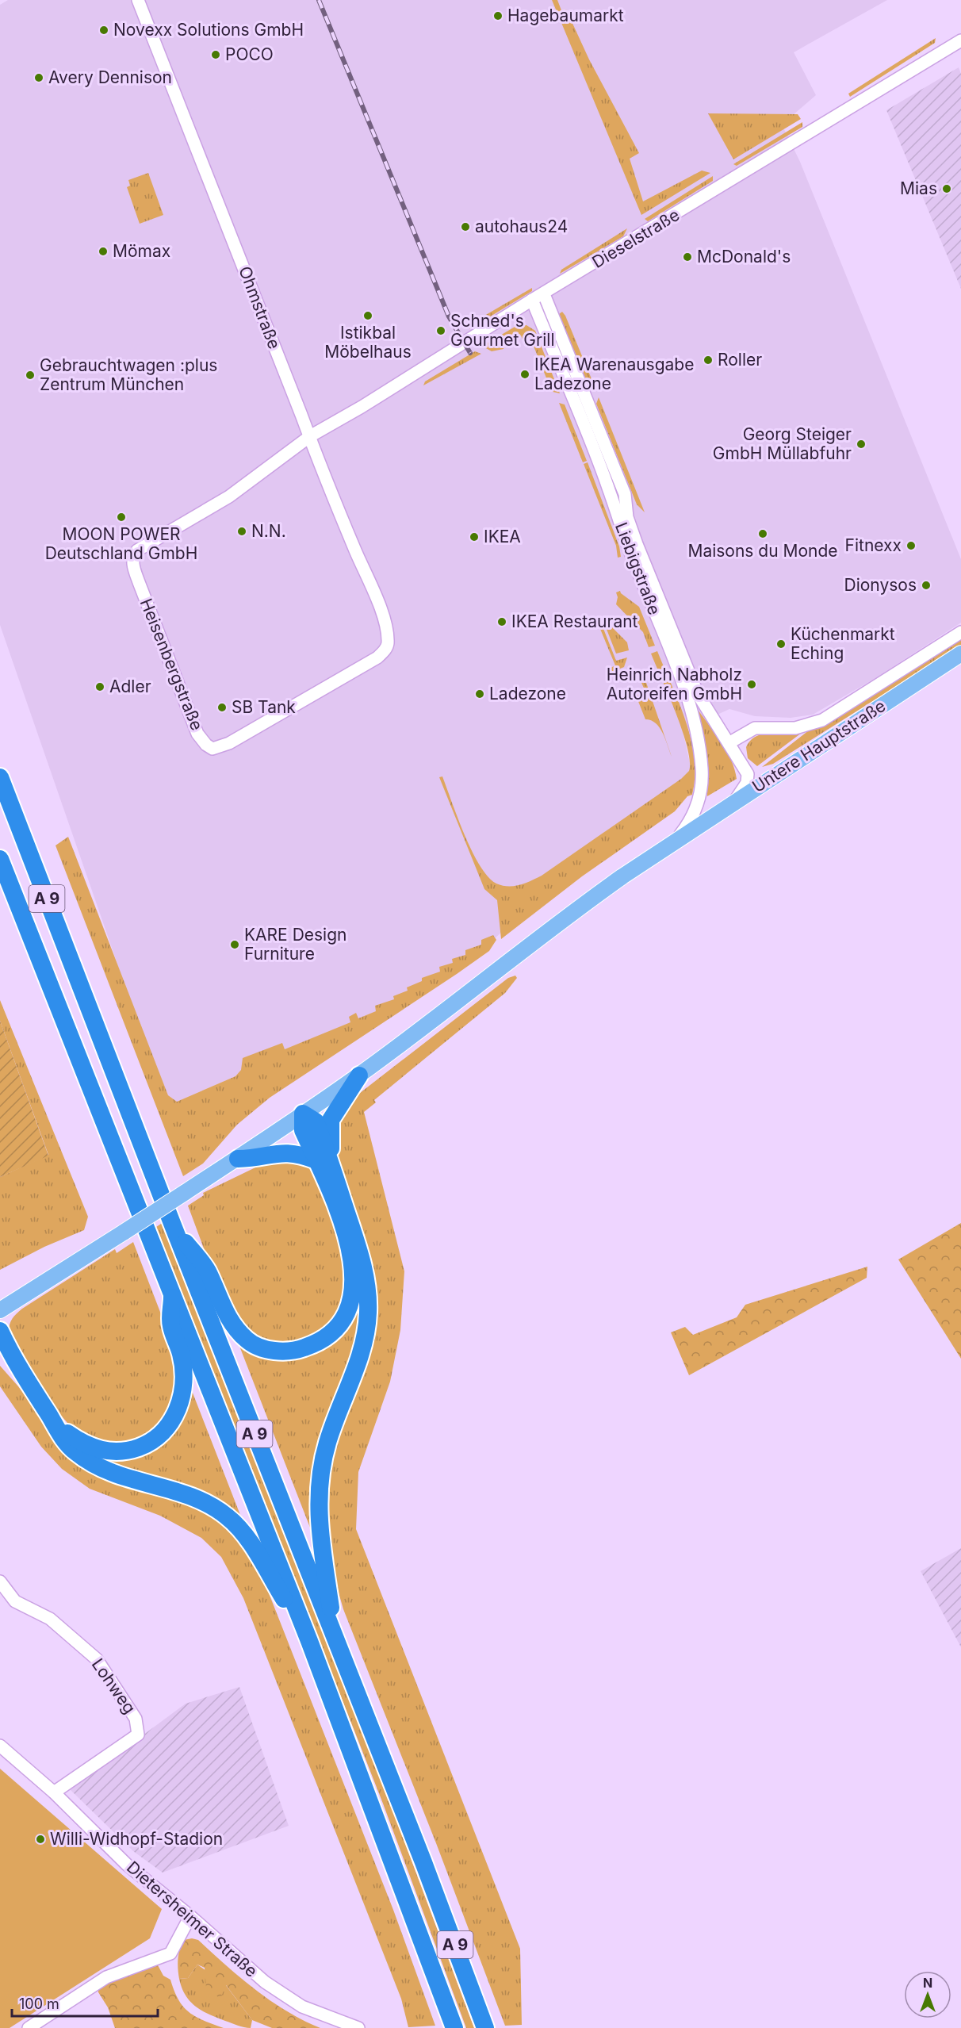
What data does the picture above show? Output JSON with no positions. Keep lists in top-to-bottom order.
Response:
{
  "streets": {
    "highway": ["A 9"],
    "main road": ["Untere Hauptstraße"],
    "street": [
      "Dieselstraße",
      "Ohmstraße",
      "Liebigstraße",
      "Heisenbergstraße",
      "Lohweg",
      "Dietersheimer Straße"
    ]
  },
  "crossings": [
    ["Dieselstraße", "Ohmstraße"],
    ["Dieselstraße", "Liebigstraße"],
    ["Dieselstraße", "Heisenbergstraße"],
    ["Ohmstraße", "Heisenbergstraße"],
    ["Liebigstraße", "Untere Hauptstraße"],
    ["Lohweg", "Dietersheimer Straße"]
  ],
  "places": [
    "Hagebaumarkt",
    "Novexx Solutions GmbH",
    "POCO",
    "Avery Dennison",
    "Mias",
    "autohaus24",
    "Mömax",
    "McDonald's",
    "Istikbal Möbelhaus",
    "Schned's Gourmet Grill",
    "Roller",
    "IKEA Warenausgabe Ladezone",
    "Gebrauchtwagen :plus Zentrum München",
    "Georg Steiger GmbH Müllabfuhr",
    "MOON POWER Deutschland GmbH",
    "N.N.",
    "Maisons du Monde",
    "IKEA",
    "Fitnexx",
    "Dionysos",
    "IKEA Restaurant",
    "Küchenmarkt Eching",
    "Heinrich Nabholz Autoreifen GmbH",
    "Adler",
    "Ladezone",
    "SB Tank",
    "KARE Design Furniture",
    "Willi-Widhopf-Stadion"
  ],
  "scale_bar": "100 m",
  "north": "top"
}
